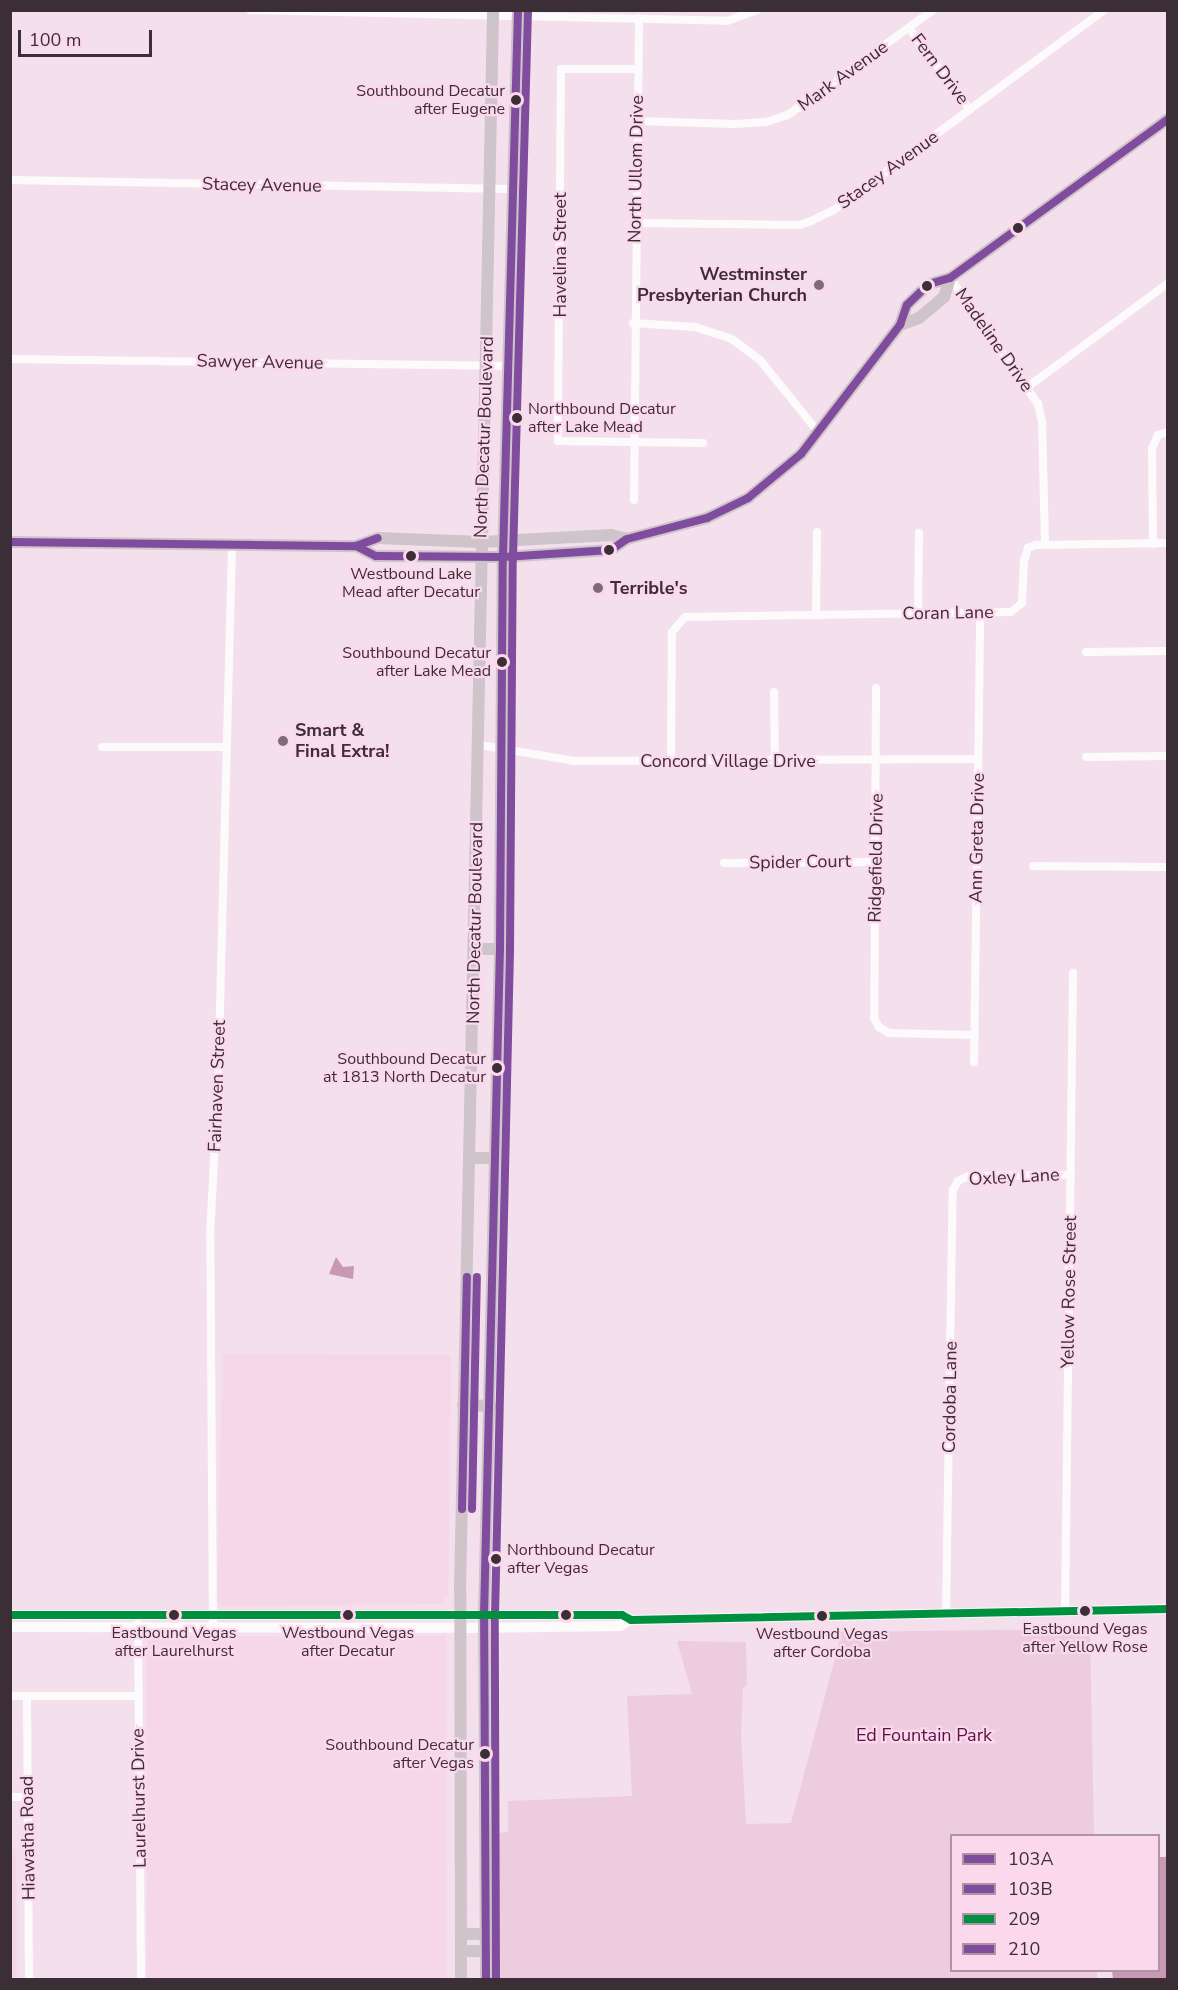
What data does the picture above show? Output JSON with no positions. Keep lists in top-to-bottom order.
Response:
{
  "streets": {
    "main road": ["North Decatur Boulevard"],
    "street": [
      "Fern Drive",
      "Mark Avenue",
      "North Ullom Drive",
      "Stacey Avenue",
      "Havelina Street",
      "Madeline Drive",
      "Sawyer Avenue",
      "Coran Lane",
      "Concord Village Drive",
      "Ann Greta Drive",
      "Ridgefield Drive",
      "Spider Court",
      "Fairhaven Street",
      "Oxley Lane",
      "Yellow Rose Street",
      "Cordoba Lane",
      "Laurelhurst Drive",
      "Hiawatha Road"
    ]
  },
  "crossings": [
    ["Fern Drive", "Mark Avenue"],
    ["Fern Drive", "Stacey Avenue"],
    ["Mark Avenue", "North Ullom Drive"],
    ["North Ullom Drive", "Stacey Avenue"],
    ["North Ullom Drive", "Havelina Street"],
    ["Stacey Avenue", "North Decatur Boulevard"],
    ["Madeline Drive", "Coran Lane"],
    ["Sawyer Avenue", "North Decatur Boulevard"],
    ["North Decatur Boulevard", "Concord Village Drive"],
    ["Coran Lane", "Concord Village Drive"],
    ["Coran Lane", "Ann Greta Drive"],
    ["Concord Village Drive", "Ann Greta Drive"],
    ["Concord Village Drive", "Ridgefield Drive"],
    ["Ann Greta Drive", "Ridgefield Drive"],
    ["Ridgefield Drive", "Spider Court"],
    ["Oxley Lane", "Yellow Rose Street"],
    ["Oxley Lane", "Cordoba Lane"]
  ],
  "parks": ["Ed Fountain Park"],
  "places": [
    "Southbound Decatur after Eugene",
    "Westminster Presbyterian Church",
    "Northbound Decatur after Lake Mead",
    "Westbound Lake Mead after Decatur",
    "Terrible's",
    "Southbound Decatur after Lake Mead",
    "Smart & Final Extra!",
    "Southbound Decatur at 1813 North Decatur",
    "Northbound Decatur after Vegas",
    "Eastbound Vegas after Yellow Rose",
    "Eastbound Vegas after Laurelhurst",
    "Westbound Vegas after Decatur",
    "Westbound Vegas after Cordoba",
    "Southbound Decatur after Vegas"
  ],
  "lines": [
    "transit line 103A",
    "transit line 103B",
    "transit line 210",
    "transit line 209"
  ],
  "legend": [
    "103A",
    "103B",
    "209",
    "210"
  ],
  "scale_bar": "100 m"
}
